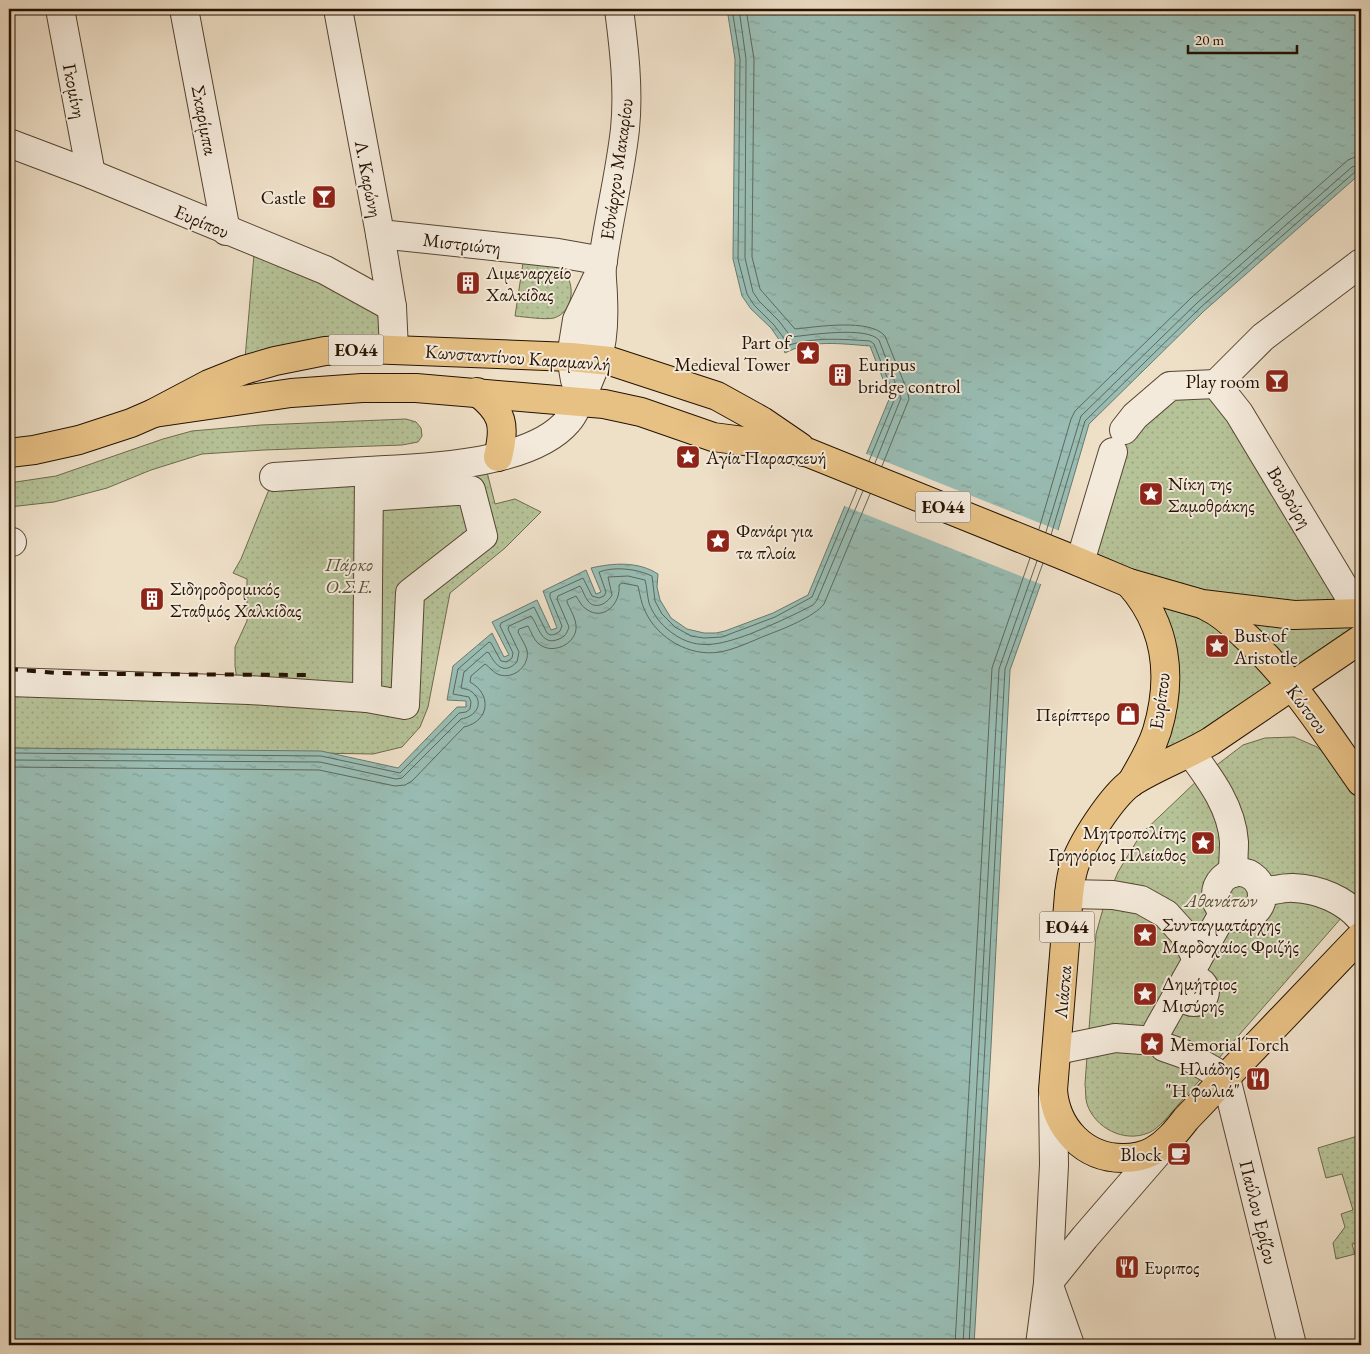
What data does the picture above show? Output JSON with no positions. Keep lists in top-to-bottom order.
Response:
{
  "streets": {
    "main road": [
      "Ευρίπου",
      "ΕΟ44",
      "Κωνσταντίνου Καραμανλή",
      "Κώτσου",
      "Λιάσκα"
    ],
    "street": [
      "Γκομίνη",
      "Σκαρίμπα",
      "Εθνάρχου Μακαρίου",
      "Λ. Καρώνη",
      "Μιστριώτη",
      "Βουδούρη",
      "Παύλου Ερίζου"
    ]
  },
  "crossings": [
    ["Γκομίνη", "Ευρίπου"],
    ["Σκαρίμπα", "Ευρίπου"],
    ["Εθνάρχου Μακαρίου", "Μιστριώτη"],
    ["Εθνάρχου Μακαρίου", "Κωνσταντίνου Καραμανλή"],
    ["Λ. Καρώνη", "Ευρίπου"],
    ["Λ. Καρώνη", "Μιστριώτη"],
    ["Λ. Καρώνη", "Κωνσταντίνου Καραμανλή"],
    ["Ευρίπου", "ΕΟ44"],
    ["Ευρίπου", "Λιάσκα"],
    ["ΕΟ44", "Κωνσταντίνου Καραμανλή"],
    ["ΕΟ44", "Βουδούρη"],
    ["ΕΟ44", "Κώτσου"],
    ["ΕΟ44", "Λιάσκα"],
    ["ΕΟ44", "Παύλου Ερίζου"],
    ["Κώτσου", "Λιάσκα"]
  ],
  "parks": ["Πάρκο Ο.Σ.Ε.", "Αθανάτων"],
  "places": {
    "bar": ["Castle", "Play room"],
    "building": ["Λιμεναρχείο Χαλκίδας", "Euripus bridge control", "Σιδηροδρομικός Σταθμός Χαλκίδας"],
    "place": [
      "Part of Medieval Tower",
      "Αγία Παρασκευή",
      "Νίκη της Σαμοθράκης",
      "Φανάρι για τα πλοία",
      "Bust of Aristotle",
      "Μητροπολίτης Γρηγόριος Πλείαθος",
      "Συνταγματάρχης Μαρδοχαίος Φριζής",
      "Δημήτριος Μισύρης",
      "Memorial Torch"
    ],
    "shop": ["Περίπτερο"],
    "restaurant": ["Ηλιάδης \"Η φωλιά\"", "Ευριπος"],
    "cafe": ["Block"]
  },
  "scale_bar": "20 m"
}
